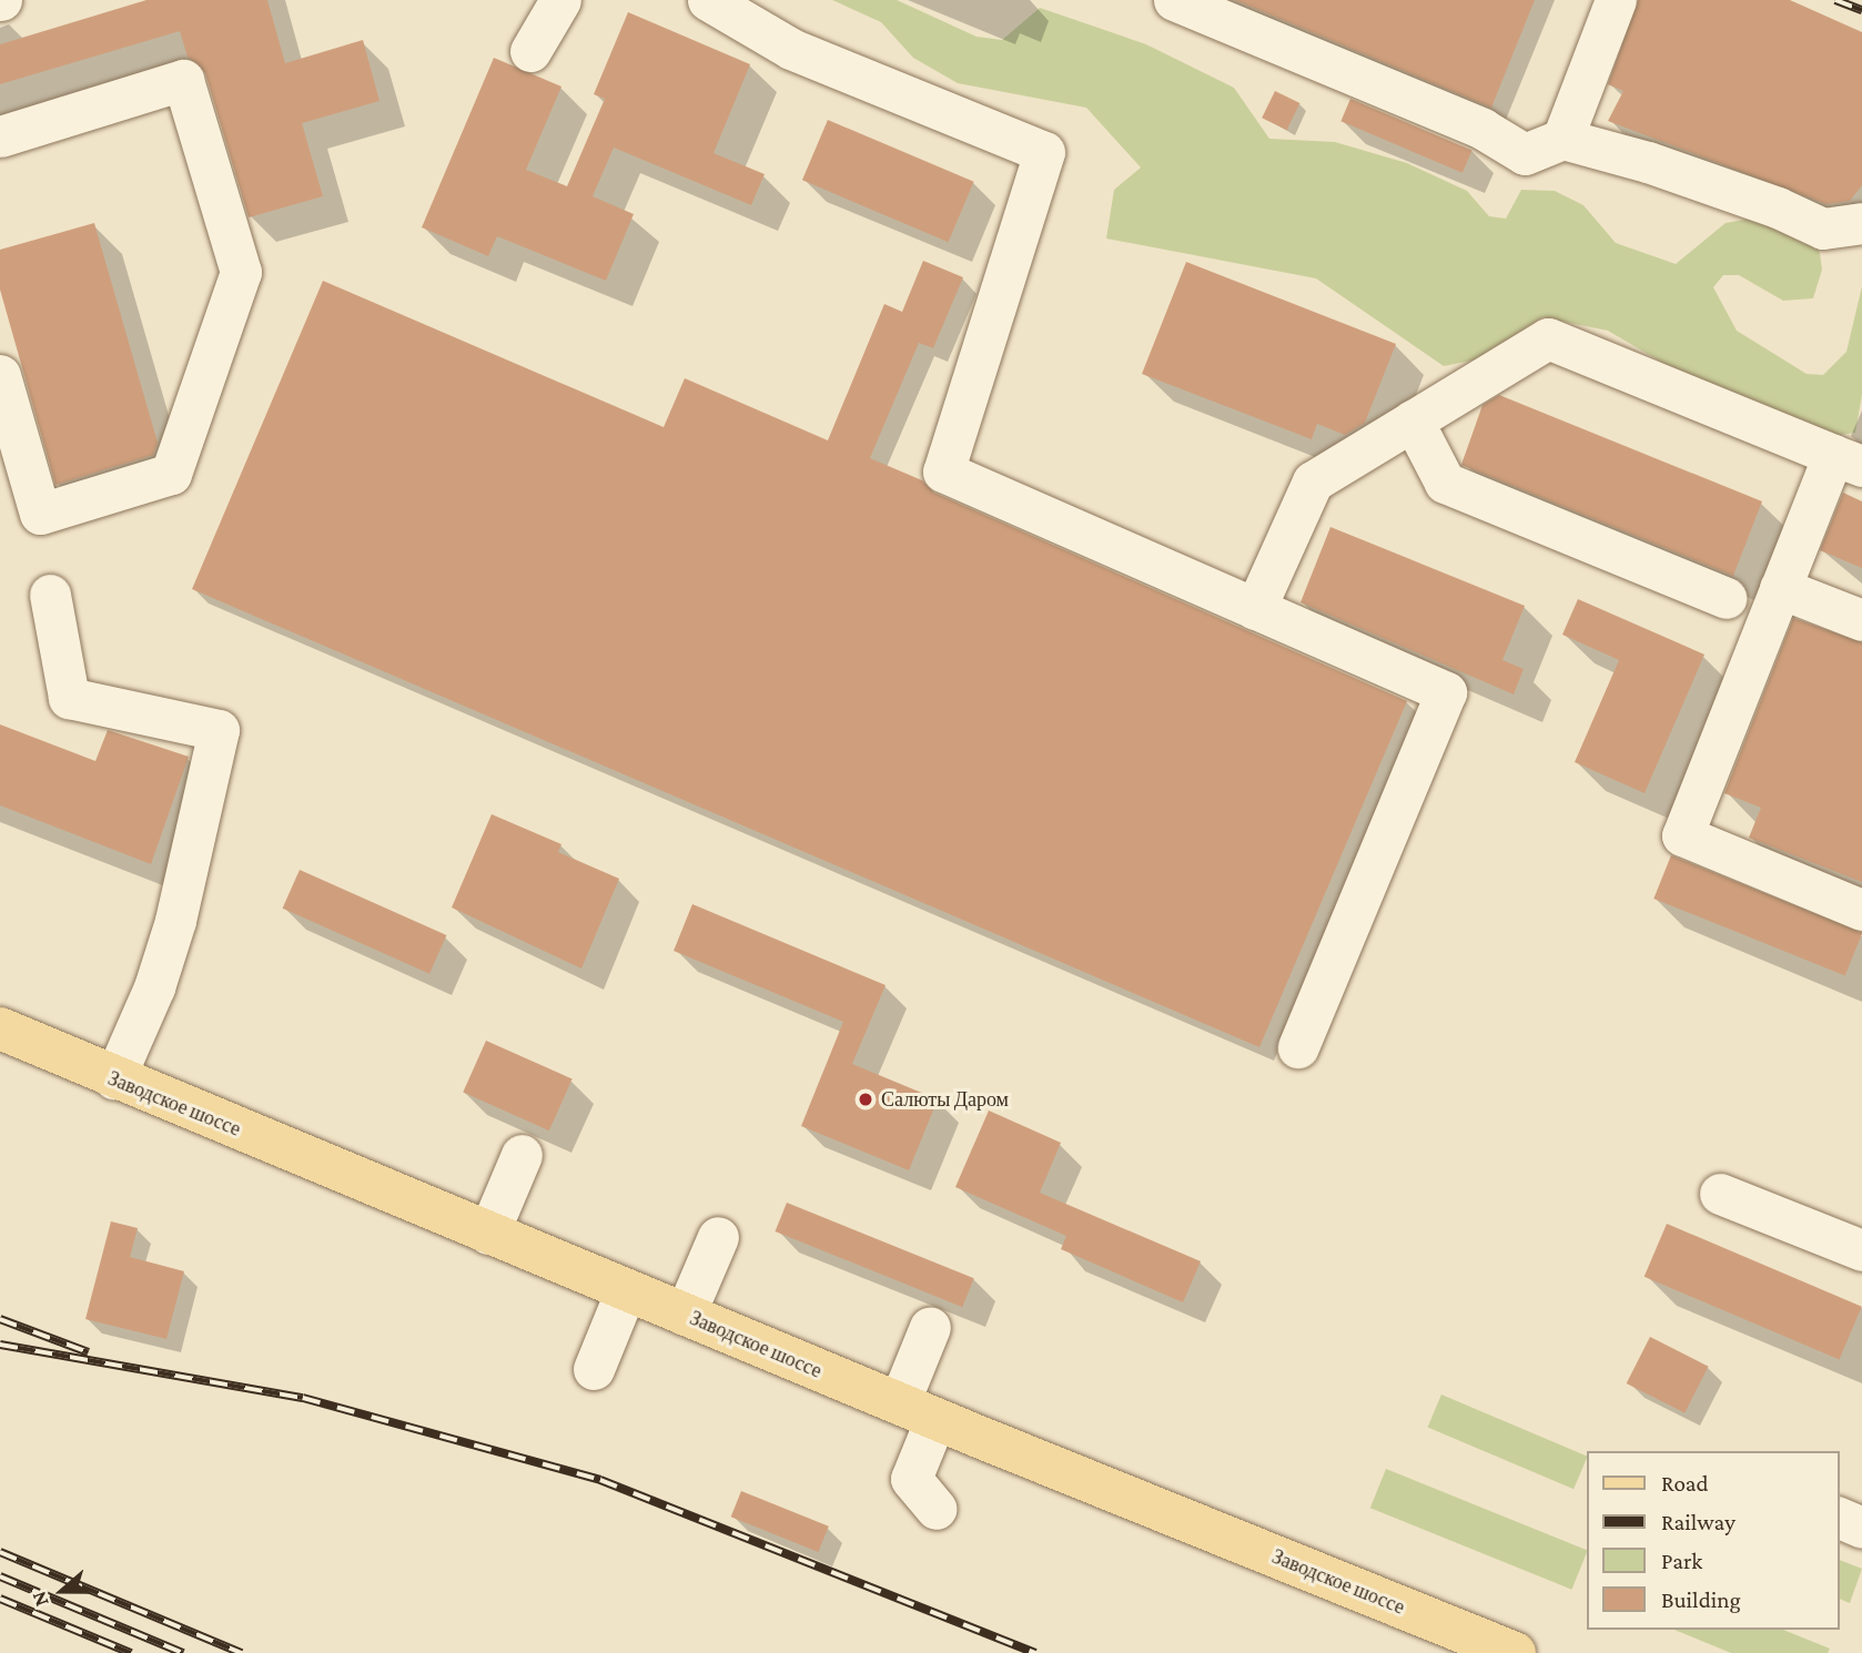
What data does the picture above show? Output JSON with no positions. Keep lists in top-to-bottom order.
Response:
{
  "streets": {
    "main road": ["Заводское шоссе"]
  },
  "places": ["Салюты Даром"],
  "legend": [
    "Road",
    "Railway",
    "Park",
    "Building"
  ],
  "north": "left"
}
